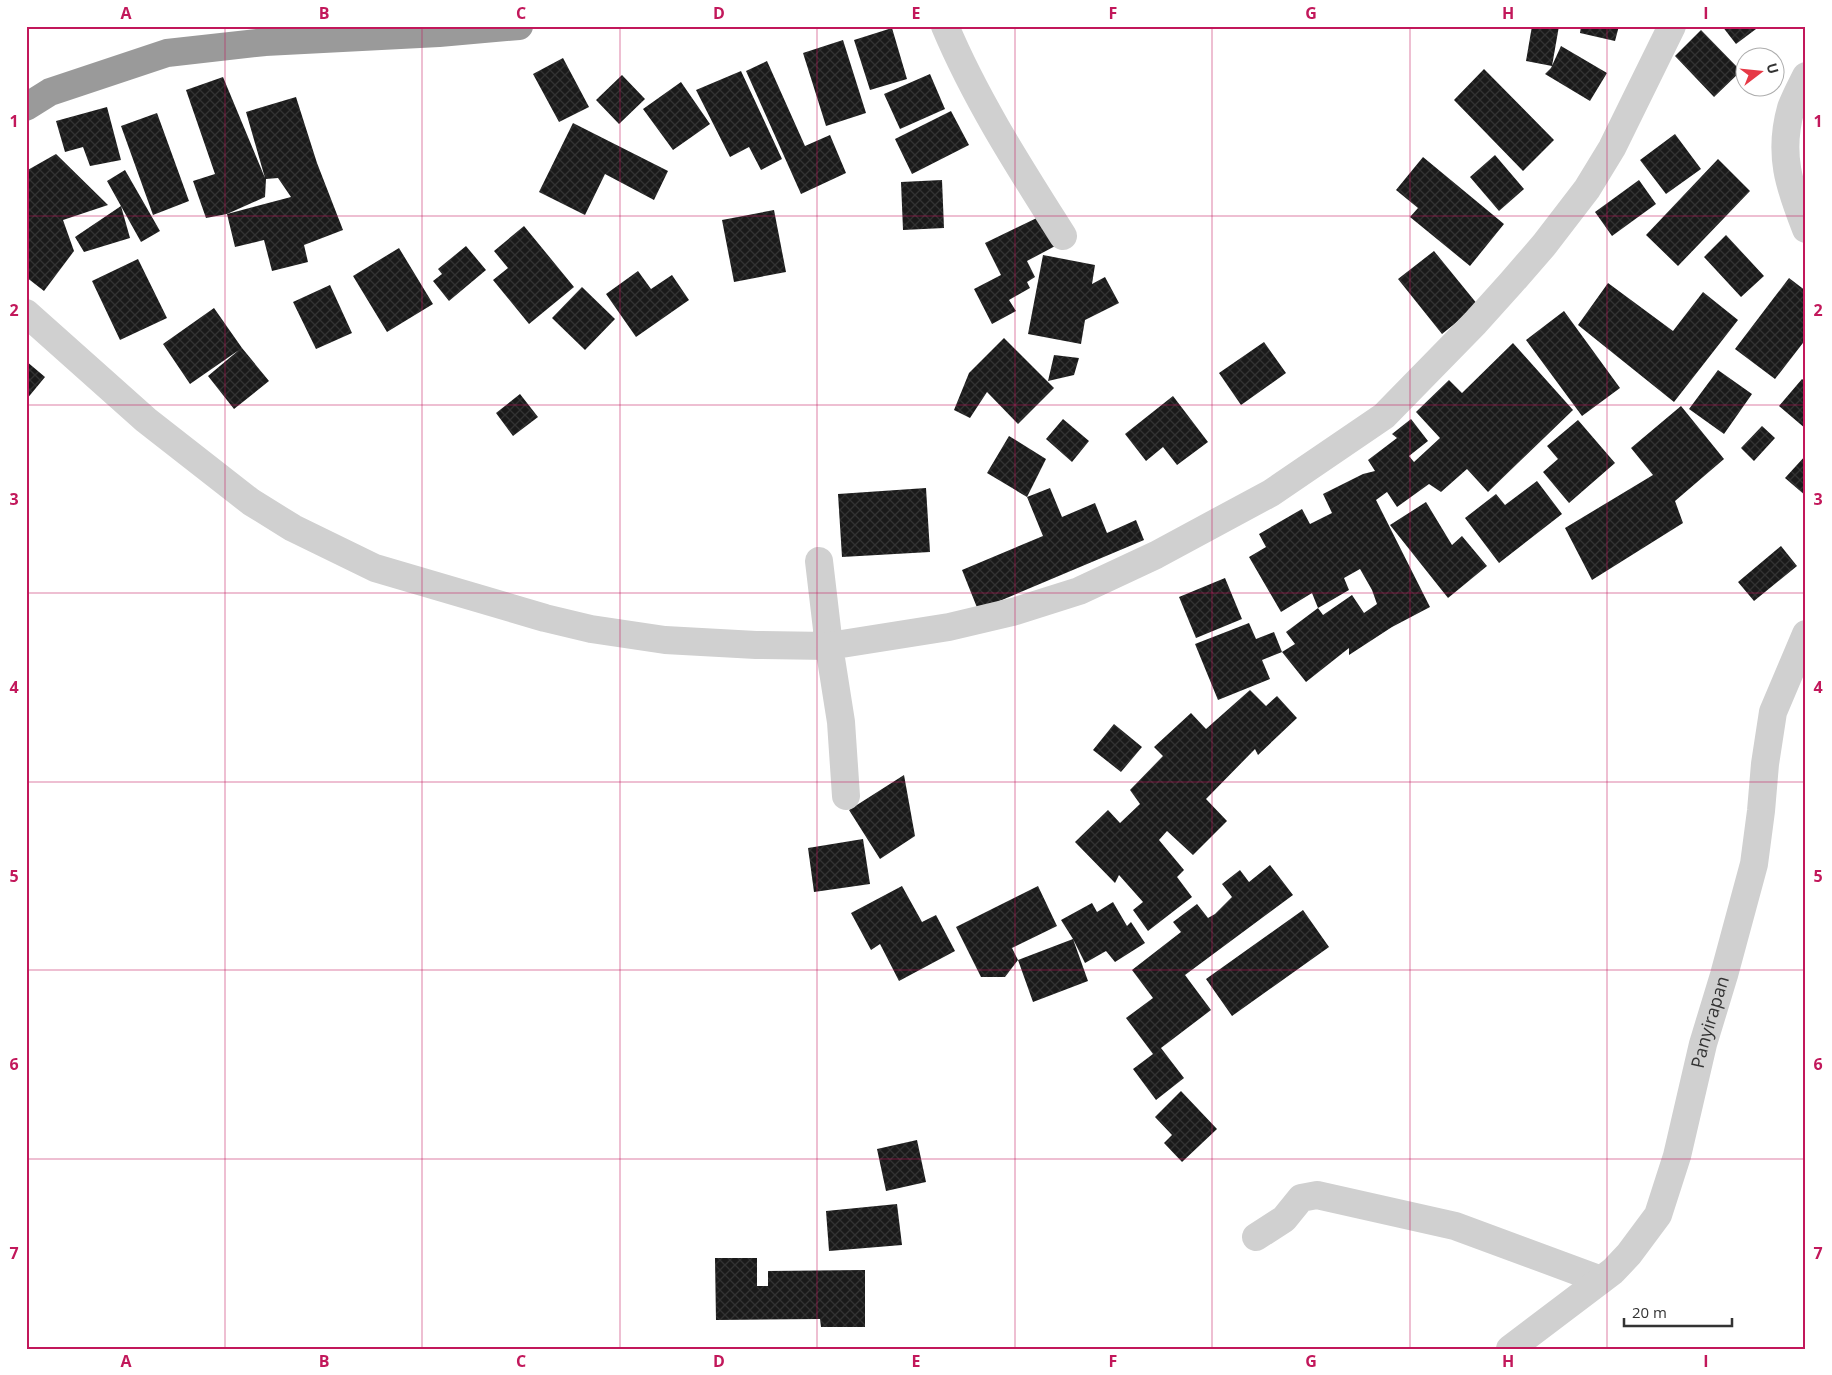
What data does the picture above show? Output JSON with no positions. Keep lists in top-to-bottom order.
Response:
{
  "streets": {
    "street": ["Panyirapan"]
  },
  "scale_bar": "20 m",
  "north": "right",
  "grid": {
    "columns": [
      "A",
      "B",
      "C",
      "D",
      "E",
      "F",
      "G",
      "H",
      "I"
    ],
    "rows": [
      "1",
      "2",
      "3",
      "4",
      "5",
      "6",
      "7"
    ]
  }
}
